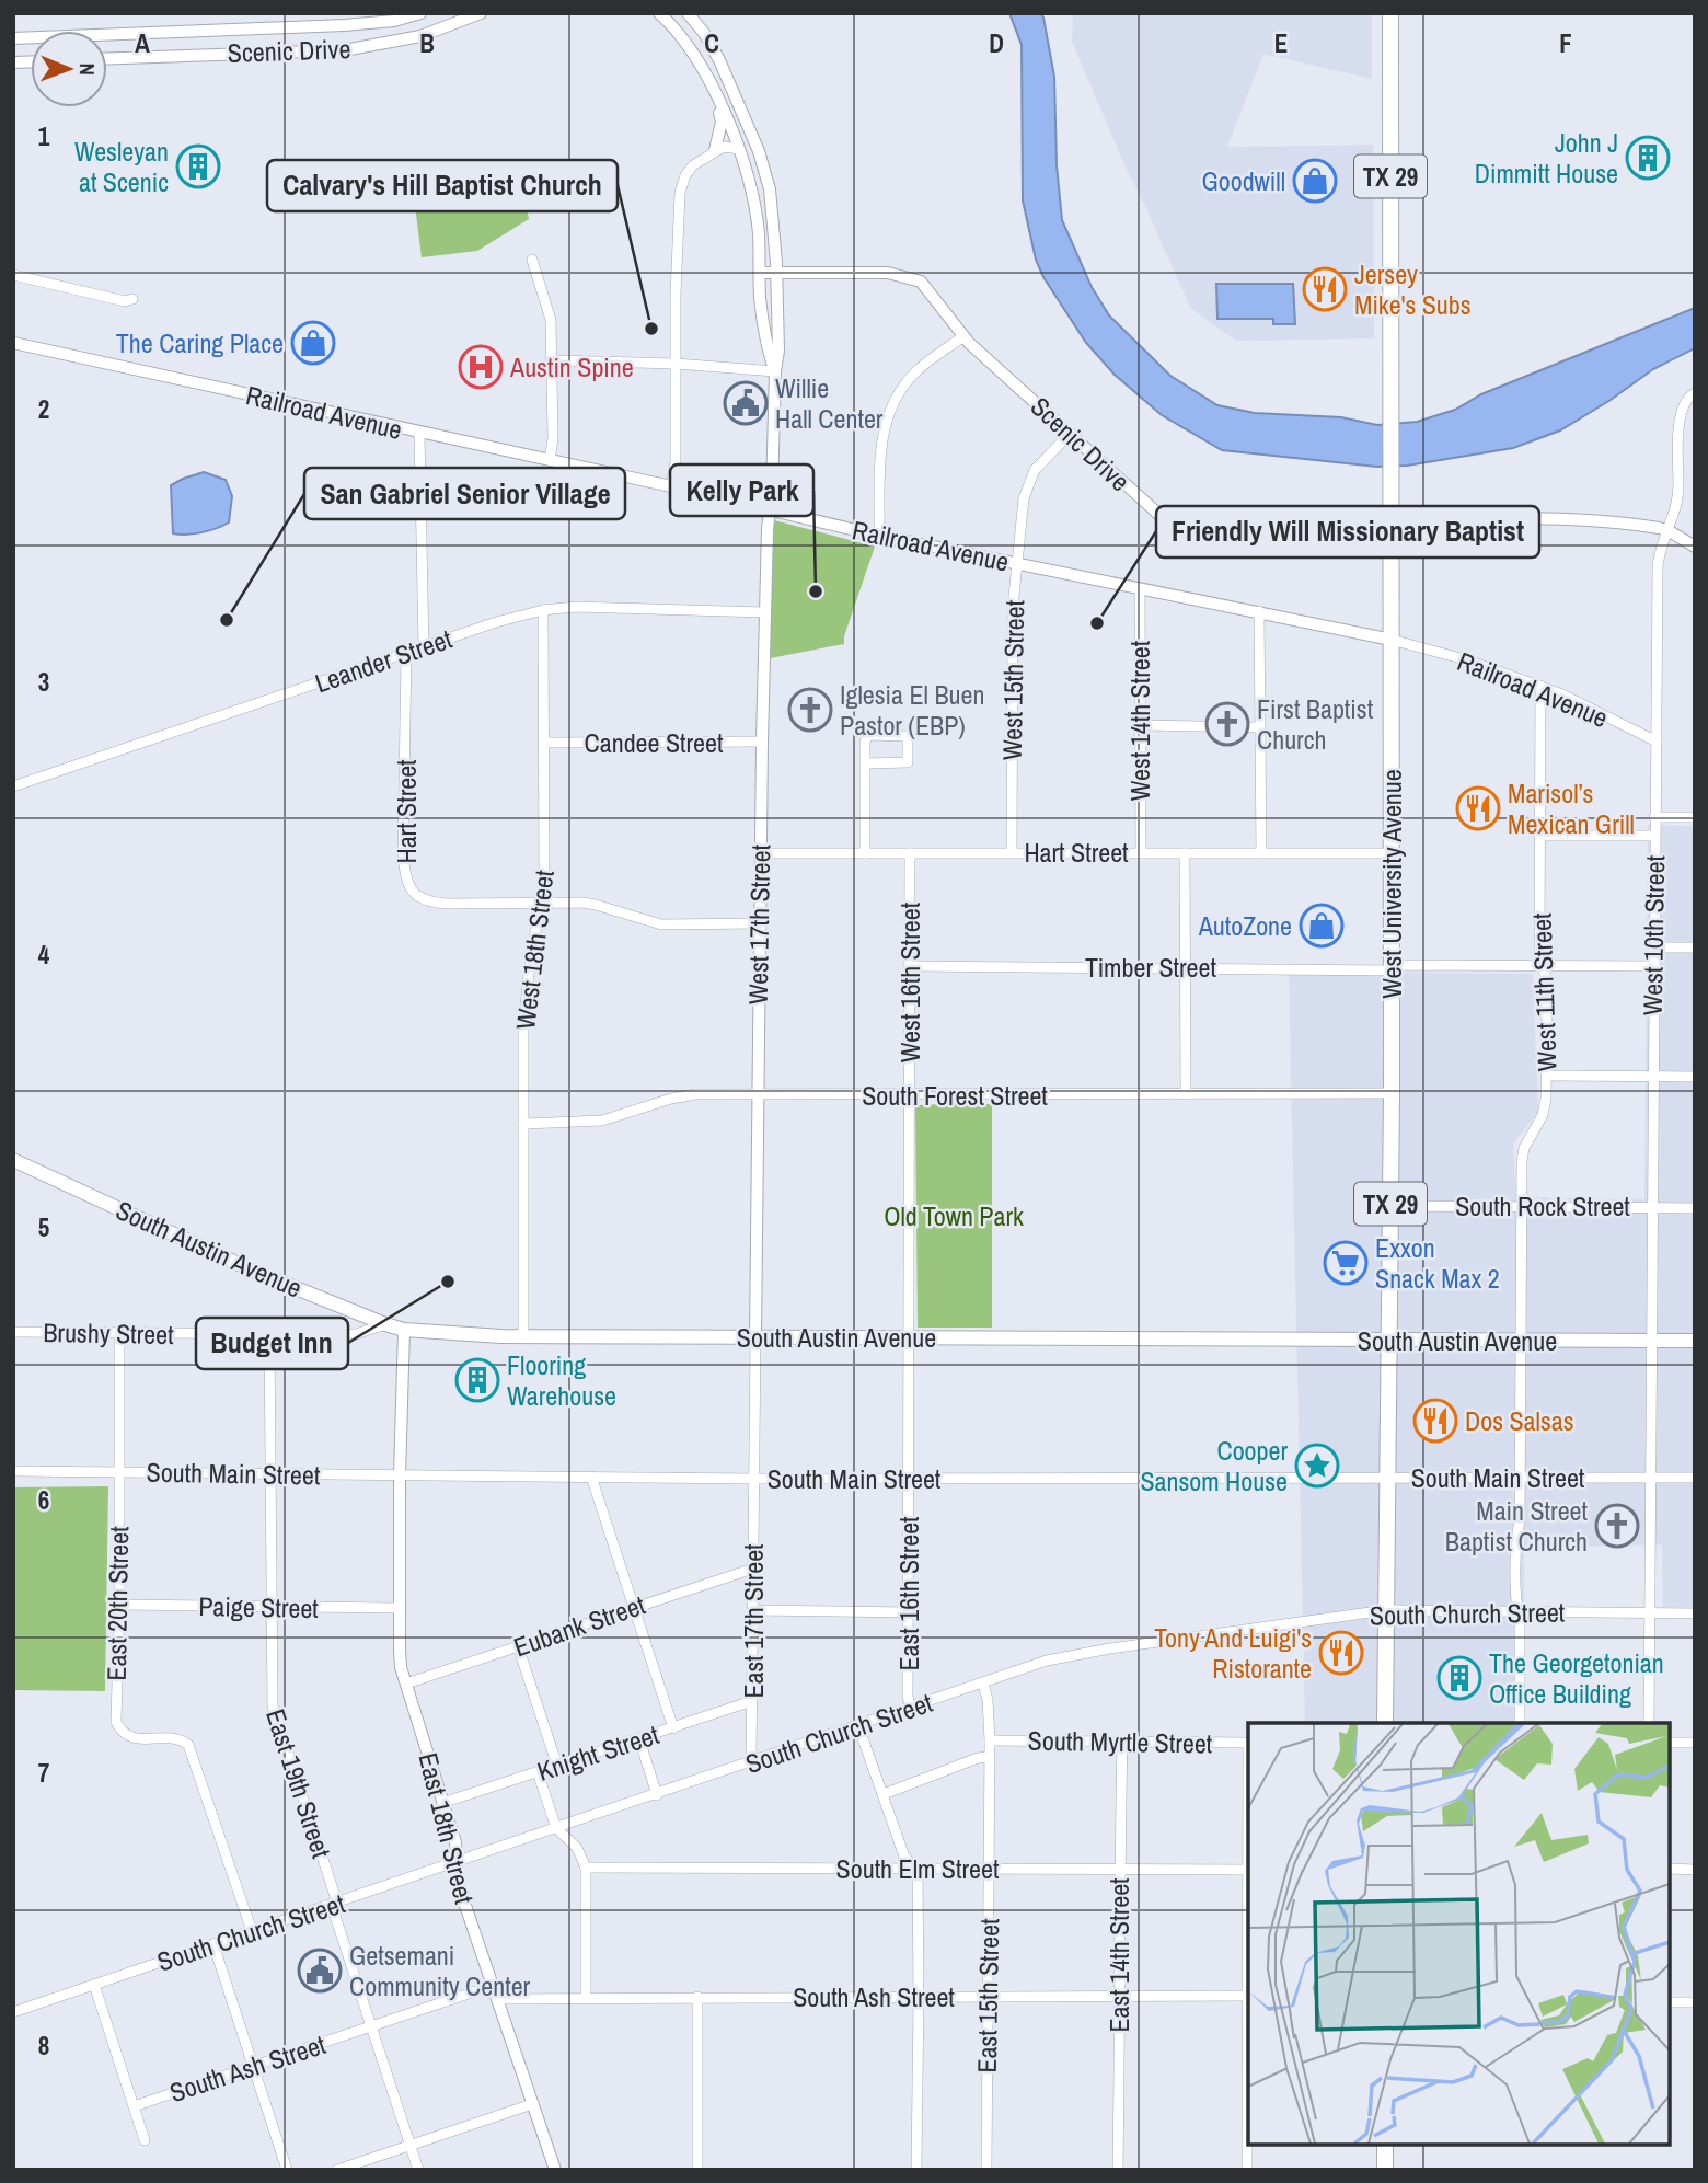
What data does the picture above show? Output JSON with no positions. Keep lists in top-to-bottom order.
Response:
{
  "streets": {
    "main road": ["TX 29", "West University Avenue", "South Austin Avenue"],
    "street": [
      "Scenic Drive",
      "Railroad Avenue",
      "Leander Street",
      "West 15th Street",
      "West 14th Street",
      "Candee Street",
      "Hart Street",
      "West 17th Street",
      "West 10th Street",
      "West 18th Street",
      "Timber Street",
      "West 16th Street",
      "West 11th Street",
      "South Forest Street",
      "South Rock Street",
      "Brushy Street",
      "South Main Street",
      "East 16th Street",
      "East 20th Street",
      "Paige Street",
      "South Church Street",
      "East 17th Street",
      "Eubank Street",
      "South Myrtle Street",
      "Knight Street",
      "East 19th Street",
      "East 18th Street",
      "South Elm Street",
      "East 14th Street",
      "East 15th Street",
      "South Ash Street"
    ]
  },
  "crossings": [
    ["Scenic Drive", "West 15th Street"],
    ["Scenic Drive", "West University Avenue"],
    ["Scenic Drive", "West 17th Street"],
    ["Scenic Drive", "West 10th Street"],
    ["TX 29", "West University Avenue"],
    ["TX 29", "South Main Street"],
    ["TX 29", "South Church Street"],
    ["Railroad Avenue", "West 15th Street"],
    ["Railroad Avenue", "West 14th Street"],
    ["Railroad Avenue", "West University Avenue"],
    ["Railroad Avenue", "West 17th Street"],
    ["Railroad Avenue", "West 10th Street"],
    ["Railroad Avenue", "West 11th Street"],
    ["Leander Street", "Hart Street"],
    ["Leander Street", "West 17th Street"],
    ["Leander Street", "West 18th Street"],
    ["West 15th Street", "Hart Street"],
    ["West 14th Street", "Hart Street"],
    ["Candee Street", "West 17th Street"],
    ["Candee Street", "West 18th Street"],
    ["Hart Street", "West University Avenue"],
    ["Hart Street", "West 17th Street"],
    ["Hart Street", "West 18th Street"],
    ["Hart Street", "West 16th Street"],
    ["West University Avenue", "Timber Street"],
    ["West University Avenue", "South Forest Street"],
    ["West University Avenue", "South Rock Street"],
    ["West University Avenue", "South Austin Avenue"],
    ["West University Avenue", "South Main Street"],
    ["West 17th Street", "South Forest Street"],
    ["West 17th Street", "South Austin Avenue"],
    ["West 17th Street", "South Main Street"],
    ["West 17th Street", "East 17th Street"],
    ["West 10th Street", "Timber Street"],
    ["West 10th Street", "South Rock Street"],
    ["West 10th Street", "South Austin Avenue"],
    ["West 10th Street", "South Main Street"],
    ["West 10th Street", "South Church Street"],
    ["West 18th Street", "South Forest Street"],
    ["West 18th Street", "South Austin Avenue"],
    ["Timber Street", "West 16th Street"],
    ["Timber Street", "West 11th Street"],
    ["West 16th Street", "South Forest Street"],
    ["West 16th Street", "South Austin Avenue"],
    ["West 16th Street", "South Main Street"],
    ["West 16th Street", "East 16th Street"],
    ["West 11th Street", "South Rock Street"],
    ["West 11th Street", "South Austin Avenue"],
    ["West 11th Street", "South Main Street"],
    ["West 11th Street", "South Church Street"],
    ["South Austin Avenue", "Brushy Street"],
    ["Brushy Street", "East 20th Street"],
    ["Brushy Street", "East 19th Street"],
    ["South Main Street", "East 16th Street"],
    ["South Main Street", "East 20th Street"],
    ["South Main Street", "East 17th Street"],
    ["South Main Street", "East 19th Street"],
    ["South Main Street", "East 18th Street"],
    ["East 16th Street", "South Church Street"],
    ["East 20th Street", "Paige Street"],
    ["East 20th Street", "South Church Street"],
    ["Paige Street", "East 19th Street"],
    ["Paige Street", "East 18th Street"],
    ["South Church Street", "East 17th Street"],
    ["South Church Street", "East 19th Street"],
    ["South Church Street", "East 18th Street"],
    ["South Church Street", "East 15th Street"],
    ["East 17th Street", "Eubank Street"],
    ["East 17th Street", "Knight Street"],
    ["Eubank Street", "East 18th Street"],
    ["South Myrtle Street", "East 14th Street"],
    ["South Myrtle Street", "East 15th Street"],
    ["Knight Street", "East 18th Street"],
    ["East 19th Street", "South Ash Street"],
    ["East 18th Street", "South Ash Street"],
    ["South Elm Street", "East 14th Street"],
    ["South Elm Street", "East 15th Street"],
    ["East 14th Street", "South Ash Street"],
    ["East 15th Street", "South Ash Street"]
  ],
  "parks": ["Old Town Park"],
  "places": {
    "building": [
      "John J Dimmitt House",
      "Wesleyan at Scenic",
      "Flooring Warehouse",
      "The Georgetonian Office Building"
    ],
    "shop": ["Goodwill", "The Caring Place", "AutoZone"],
    "restaurant": [
      "Jersey Mike's Subs",
      "Marisol’s Mexican Grill",
      "Dos Salsas",
      "Tony And Luigi's Ristorante"
    ],
    "other": [
      "Calvary's Hill Baptist Church",
      "Kelly Park",
      "San Gabriel Senior Village",
      "Friendly Will Missionary Baptist",
      "Budget Inn"
    ],
    "hospital": ["Austin Spine"],
    "public building": ["Willie Hall Center", "Getsemani Community Center"],
    "church": ["Iglesia El Buen Pastor (EBP)", "First Baptist Church", "Main Street Baptist Church"],
    "supermarket": ["Exxon Snack Max 2"],
    "place": ["Cooper Sansom House"]
  },
  "north": "right",
  "grid": {
    "columns": [
      "A",
      "B",
      "C",
      "D",
      "E",
      "F"
    ],
    "rows": [
      "1",
      "2",
      "3",
      "4",
      "5",
      "6",
      "7",
      "8"
    ]
  }
}
